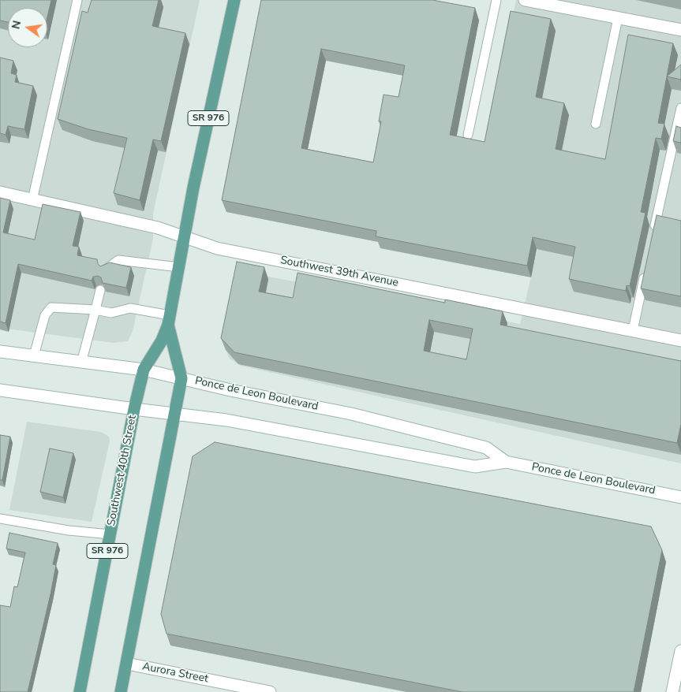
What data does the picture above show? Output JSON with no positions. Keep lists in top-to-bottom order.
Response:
{
  "streets": {
    "main road": ["SR 976", "Southwest 40th Street"],
    "street": ["Southwest 39th Avenue", "Ponce de Leon Boulevard", "Aurora Street"]
  },
  "crossings": [
    ["Southwest 39th Avenue", "Southwest 40th Street"],
    ["Ponce de Leon Boulevard", "Southwest 40th Street"],
    ["Southwest 40th Street", "Aurora Street"]
  ],
  "north": "left"
}
